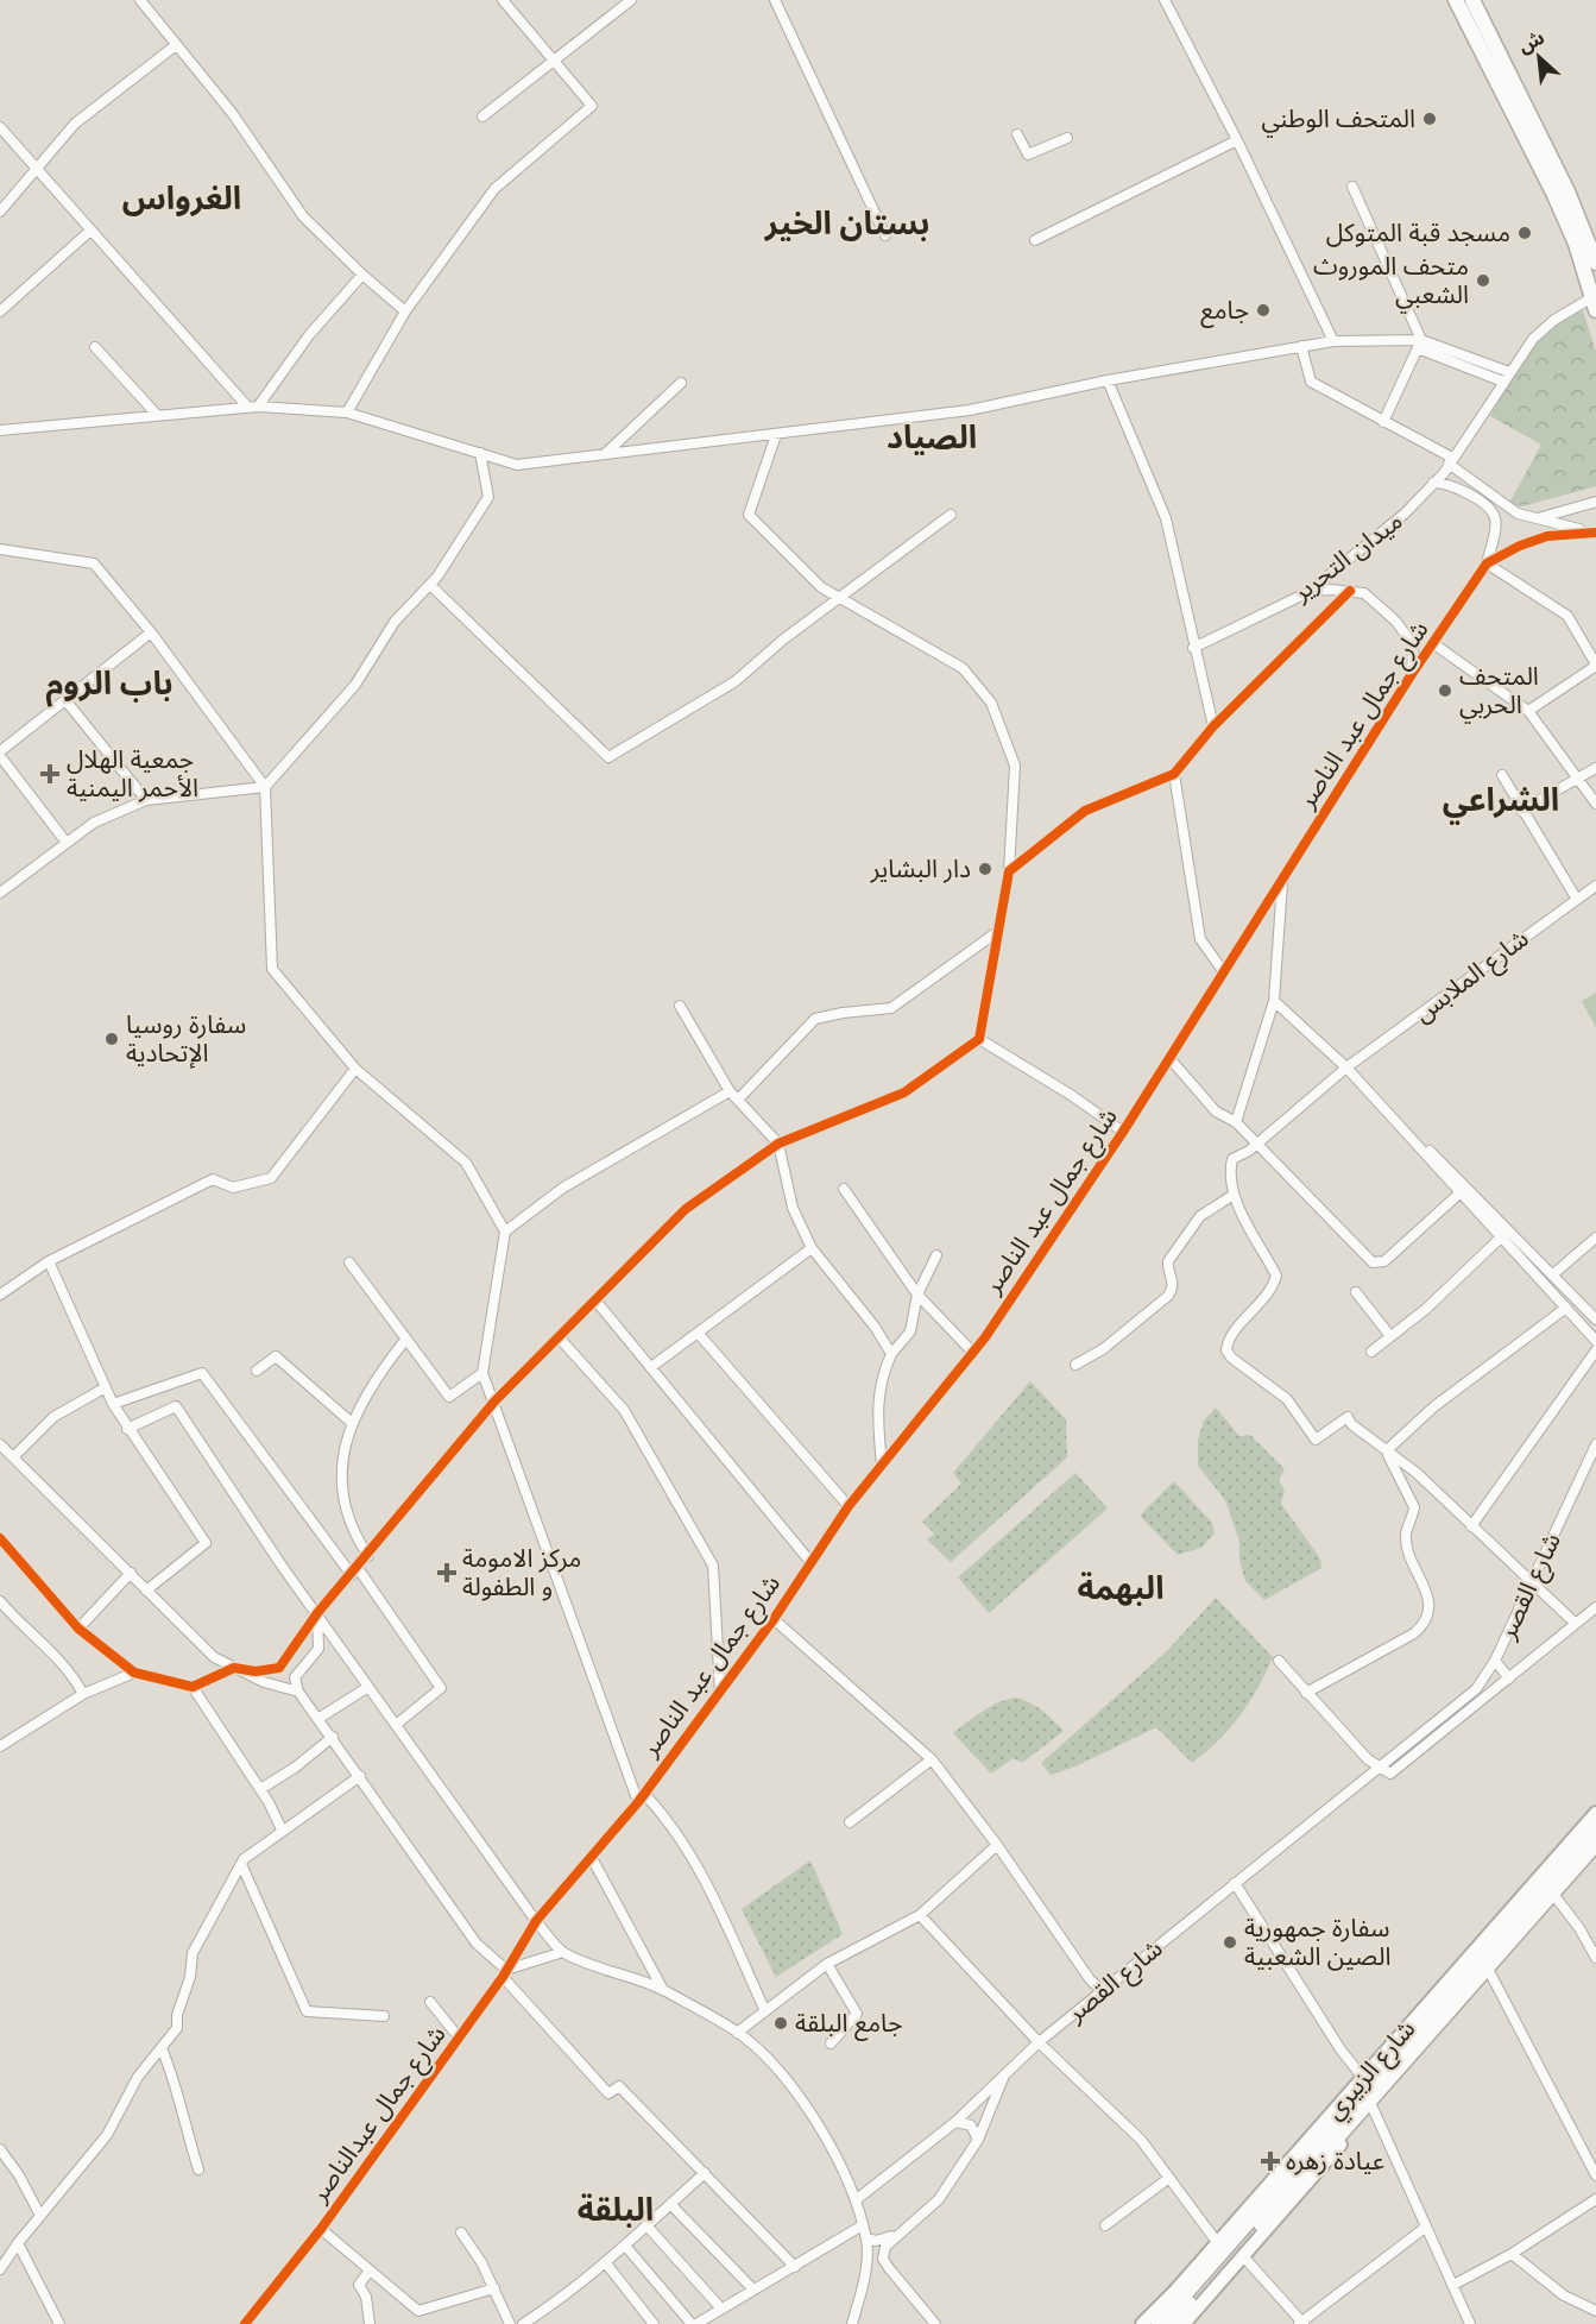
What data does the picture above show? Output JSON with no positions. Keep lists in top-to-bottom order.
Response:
{
  "streets": {
    "main road": ["شارع الزبيري"],
    "street": [
      "ميدان التحرير",
      "شارع جمال عبد الناصر",
      "شارع الملابس",
      "شارع القصر",
      "شارع جمال عبدالناصر"
    ]
  },
  "crossings": [
    ["شارع جمال عبد الناصر", "شارع جمال عبدالناصر"]
  ],
  "districts": [
    "الغرواس",
    "بستان الخير",
    "الصياد",
    "باب الروم",
    "الشراعي",
    "البهمة",
    "البلقة"
  ],
  "places": {
    "other": [
      "المتحف الوطني",
      "مسجد قبة المتوكل",
      "متحف الموروث الشعبي",
      "جامع",
      "المتحف الحربي",
      "دار البشاير",
      "سفارة روسيا الإتحادية",
      "سفارة جمهورية الصين الشعبية",
      "جامع البلقة"
    ],
    "health": ["جمعية الهلال الأحمر اليمنية", "مركز الامومة و الطفولة", "عيادة زهره"]
  },
  "north": "top left"
}
